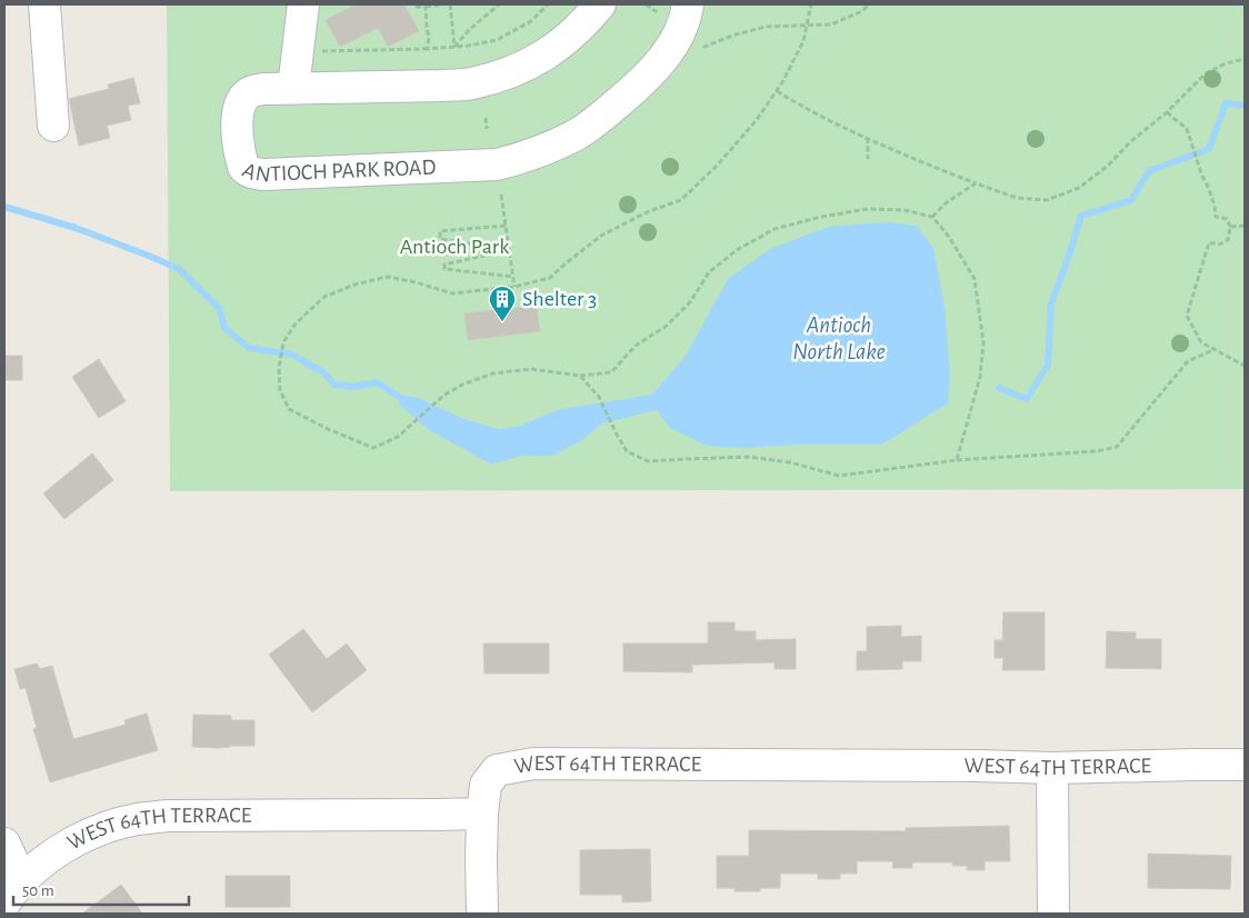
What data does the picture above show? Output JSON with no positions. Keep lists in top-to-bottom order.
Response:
{
  "streets": {
    "street": ["ANTIOCH PARK ROAD", "WEST 64TH TERRACE"]
  },
  "water": ["Antioch North Lake"],
  "parks": ["Antioch Park"],
  "places": {
    "building": ["Shelter 3"]
  },
  "scale_bar": "50 m"
}
